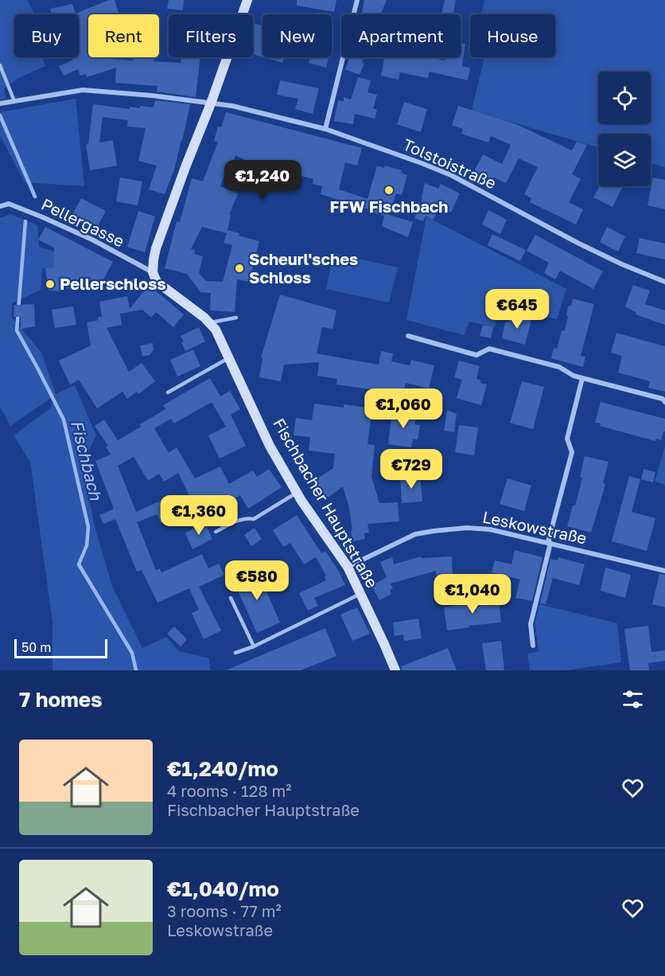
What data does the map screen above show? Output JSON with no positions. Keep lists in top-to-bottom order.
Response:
{
  "streets": {
    "main road": ["Fischbacher Hauptstraße"],
    "street": ["Tolstoistraße", "Pellergasse", "Leskowstraße"]
  },
  "crossings": [
    ["Pellergasse", "Fischbacher Hauptstraße"],
    ["Fischbacher Hauptstraße", "Leskowstraße"]
  ],
  "water": ["Fischbach"],
  "places": ["FFW Fischbach", "Scheurl'sches Schloss", "Pellerschloss"],
  "scale_bar": "50 m",
  "page": {
    "chip": [
      "Buy",
      "Rent",
      "Filters",
      "New",
      "Apartment",
      "House"
    ],
    "price": [
      "€1,240",
      "€645",
      "€1,060",
      "€729",
      "€1,360",
      "€580",
      "€1,040"
    ],
    "scale": "50 m",
    "heading": "7 homes",
    "list": [
      {
        "name": "€1,240/mo",
        "note": "4 rooms · 128 m² · Fischbacher Hauptstraße"
      },
      {
        "name": "€1,040/mo",
        "note": "3 rooms · 77 m² · Leskowstraße"
      }
    ]
  }
}
